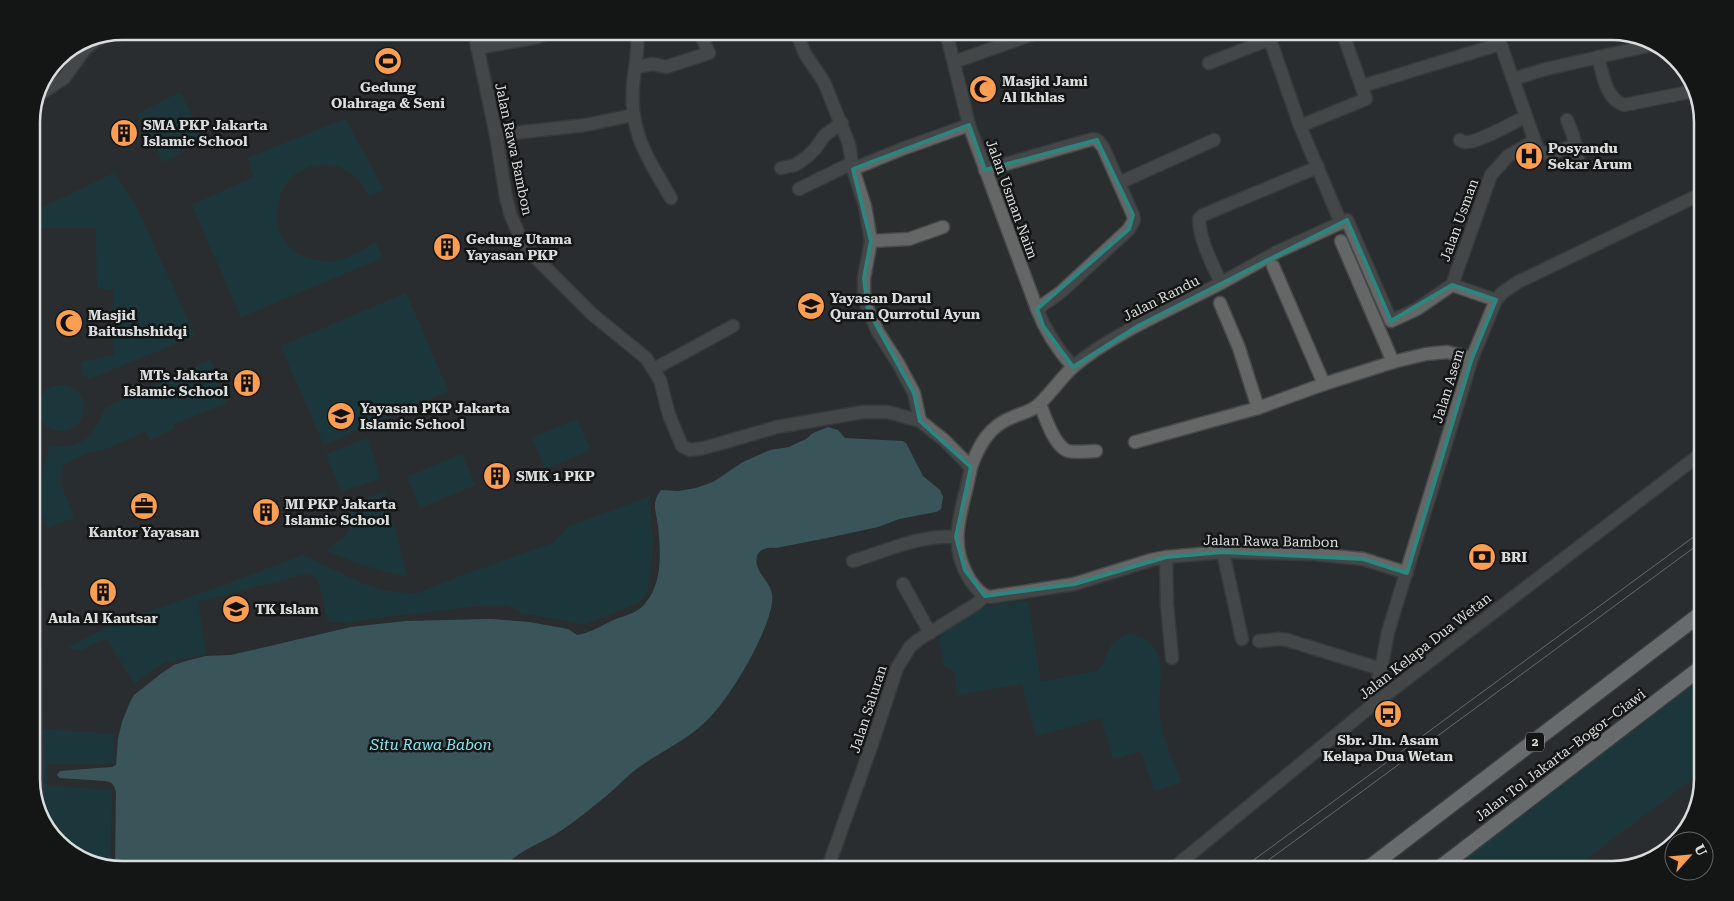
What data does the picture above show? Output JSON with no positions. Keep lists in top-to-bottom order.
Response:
{
  "streets": {
    "highway": ["2", "Jalan Tol Jakarta–Bogor–Ciawi"],
    "street": [
      "Jalan Rawa Bambon",
      "Jalan Usman Naim",
      "Jalan Usman",
      "Jalan Randu",
      "Jalan Asem",
      "Jalan Kelapa Dua Wetan",
      "Jalan Saluran"
    ]
  },
  "crossings": [
    ["Jalan Rawa Bambon", "Jalan Randu"],
    ["Jalan Rawa Bambon", "Jalan Asem"],
    ["Jalan Rawa Bambon", "Jalan Saluran"],
    ["Jalan Usman Naim", "Jalan Randu"],
    ["Jalan Asem", "Jalan Kelapa Dua Wetan"]
  ],
  "water": ["Situ Rawa Babon"],
  "places": {
    "sports": ["Gedung Olahraga & Seni"],
    "mosque": ["Masjid Jami Al Ikhlas", "Masjid Baitushshidqi"],
    "building": [
      "SMA PKP Jakarta Islamic School",
      "Gedung Utama Yayasan PKP",
      "MTs Jakarta Islamic School",
      "SMK 1 PKP",
      "MI PKP Jakarta Islamic School",
      "Aula Al Kautsar"
    ],
    "hospital": ["Posyandu Sekar Arum"],
    "school or university": ["Yayasan Darul Quran Qurrotul Ayun", "Yayasan PKP Jakarta Islamic School", "TK Islam"],
    "office": ["Kantor Yayasan"],
    "bank": ["BRI"],
    "bus stop": ["Sbr. Jln. Asam Kelapa Dua Wetan"]
  },
  "north": "top right"
}
